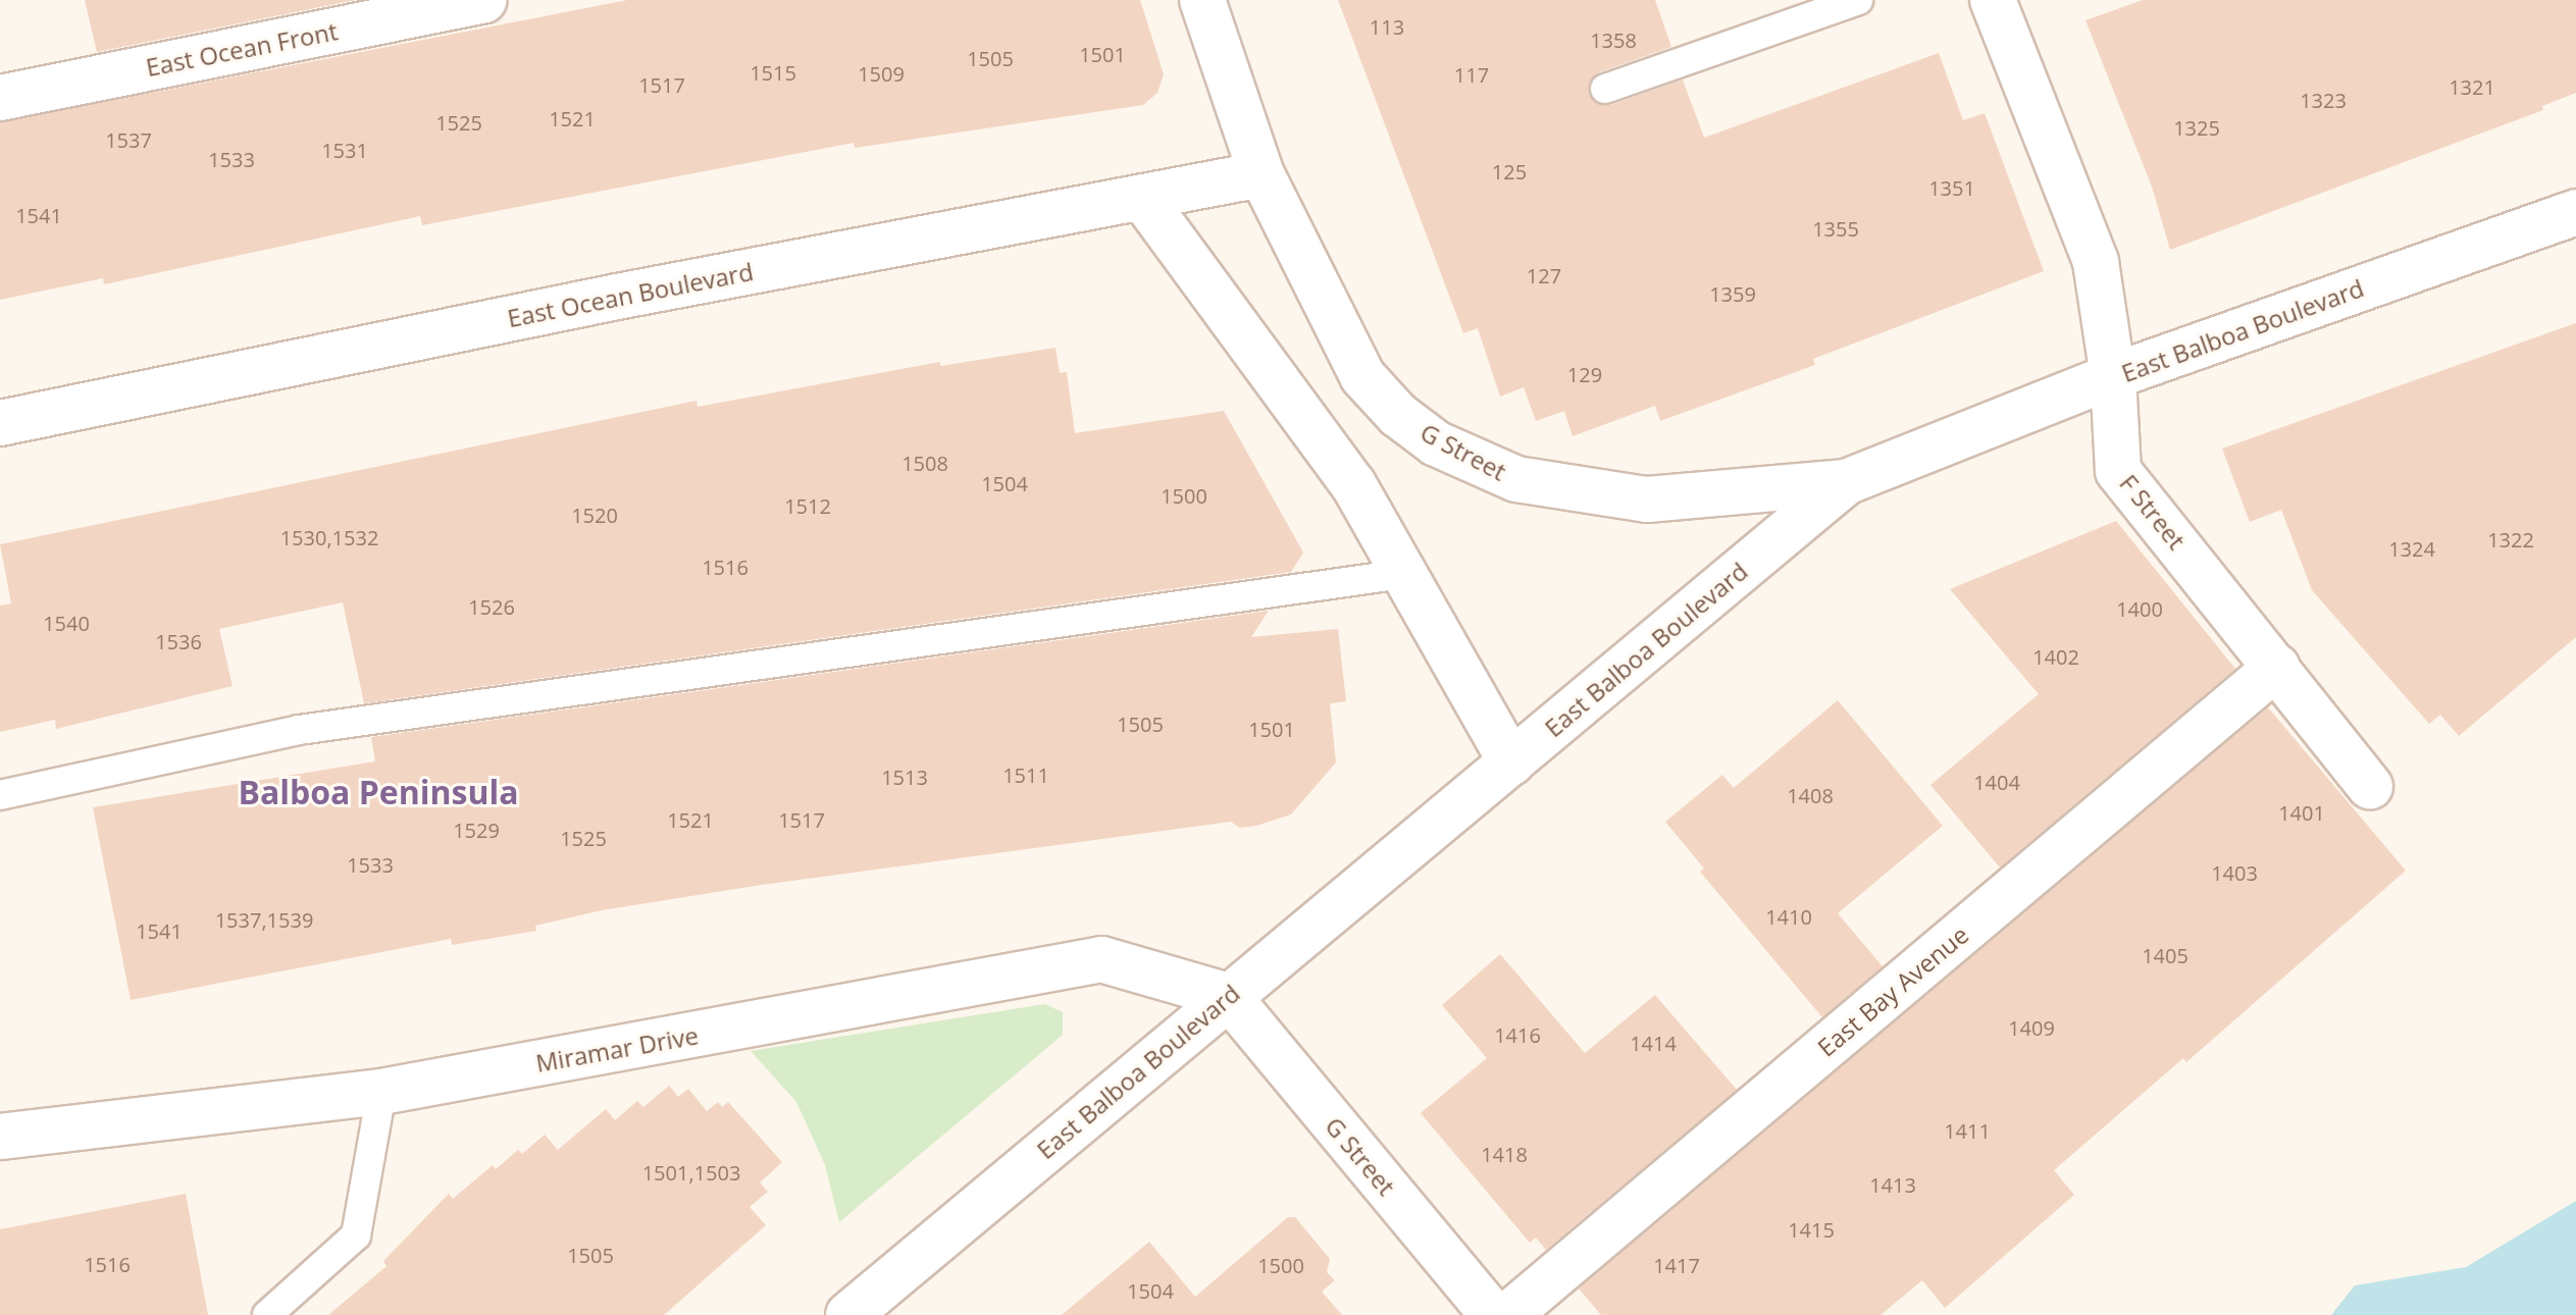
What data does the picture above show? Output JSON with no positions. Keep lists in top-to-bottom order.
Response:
{
  "streets": {
    "street": [
      "East Ocean Front",
      "East Ocean Boulevard",
      "East Balboa Boulevard",
      "G Street",
      "F Street",
      "East Bay Avenue",
      "Miramar Drive"
    ]
  },
  "crossings": [
    ["East Ocean Boulevard", "G Street"],
    ["East Balboa Boulevard", "G Street"],
    ["East Balboa Boulevard", "F Street"],
    ["East Balboa Boulevard", "Miramar Drive"],
    ["G Street", "Miramar Drive"],
    ["F Street", "East Bay Avenue"]
  ],
  "districts": ["Balboa Peninsula"],
  "house_numbers": [
    "113",
    "1358",
    "1501",
    "1505",
    "1515",
    "1509",
    "117",
    "1517",
    "1321",
    "1323",
    "1521",
    "1525",
    "1325",
    "1537",
    "1531",
    "1533",
    "125",
    "1351",
    "1541",
    "1355",
    "127",
    "1359",
    "129",
    "1508",
    "1504",
    "1500",
    "1512",
    "1520",
    "1530,1532",
    "1322",
    "1324",
    "1516",
    "1526",
    "1400",
    "1540",
    "1536",
    "1402",
    "1505",
    "1501",
    "1511",
    "1513",
    "1404",
    "1408",
    "1401",
    "1521",
    "1517",
    "1529",
    "1525",
    "1533",
    "1403",
    "1410",
    "1537,1539",
    "1541",
    "1405",
    "1409",
    "1416",
    "1414",
    "1411",
    "1418",
    "1501,1503",
    "1413",
    "1415",
    "1505",
    "1516",
    "1500",
    "1417",
    "1504"
  ]
}
